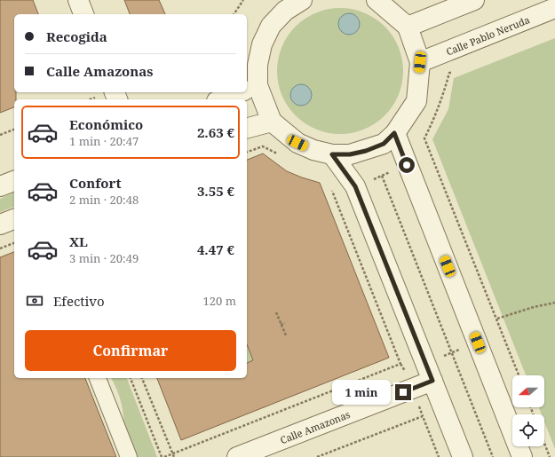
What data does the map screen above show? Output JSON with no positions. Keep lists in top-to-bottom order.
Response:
{
  "streets": {
    "street": ["Calle Pablo Neruda", "Calle Amazonas"]
  },
  "north": "left",
  "page": {
    "banner": ["Recogida", "Calle Amazonas"],
    "list": [
      {
        "name": "Económico",
        "note": "1 min · 20:47",
        "value": "2.63 €"
      },
      {
        "name": "Confort",
        "note": "2 min · 20:48",
        "value": "3.55 €"
      },
      {
        "name": "XL",
        "note": "3 min · 20:49",
        "value": "4.47 €"
      }
    ],
    "pay": ["Efectivo", "120 m"],
    "buttons": "Confirmar",
    "bubble": "1 min"
  }
}
